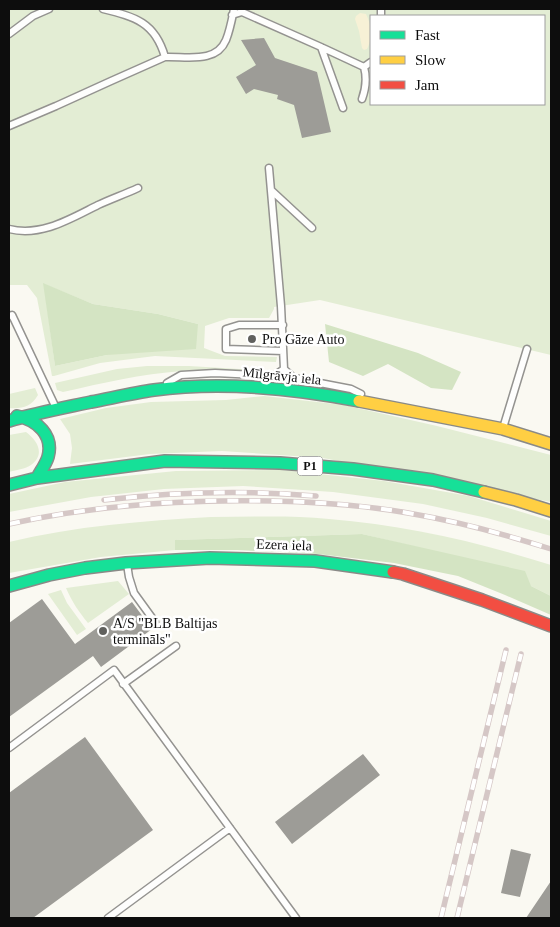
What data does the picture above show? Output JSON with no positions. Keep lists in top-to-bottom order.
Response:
{
  "streets": {
    "main road": ["Mīlgrāvja iela", "P1", "Ezera iela"]
  },
  "places": ["Pro Gāze Auto", "A/S \"BLB Baltijas termināls\""],
  "legend": ["Fast", "Slow", "Jam"]
}
